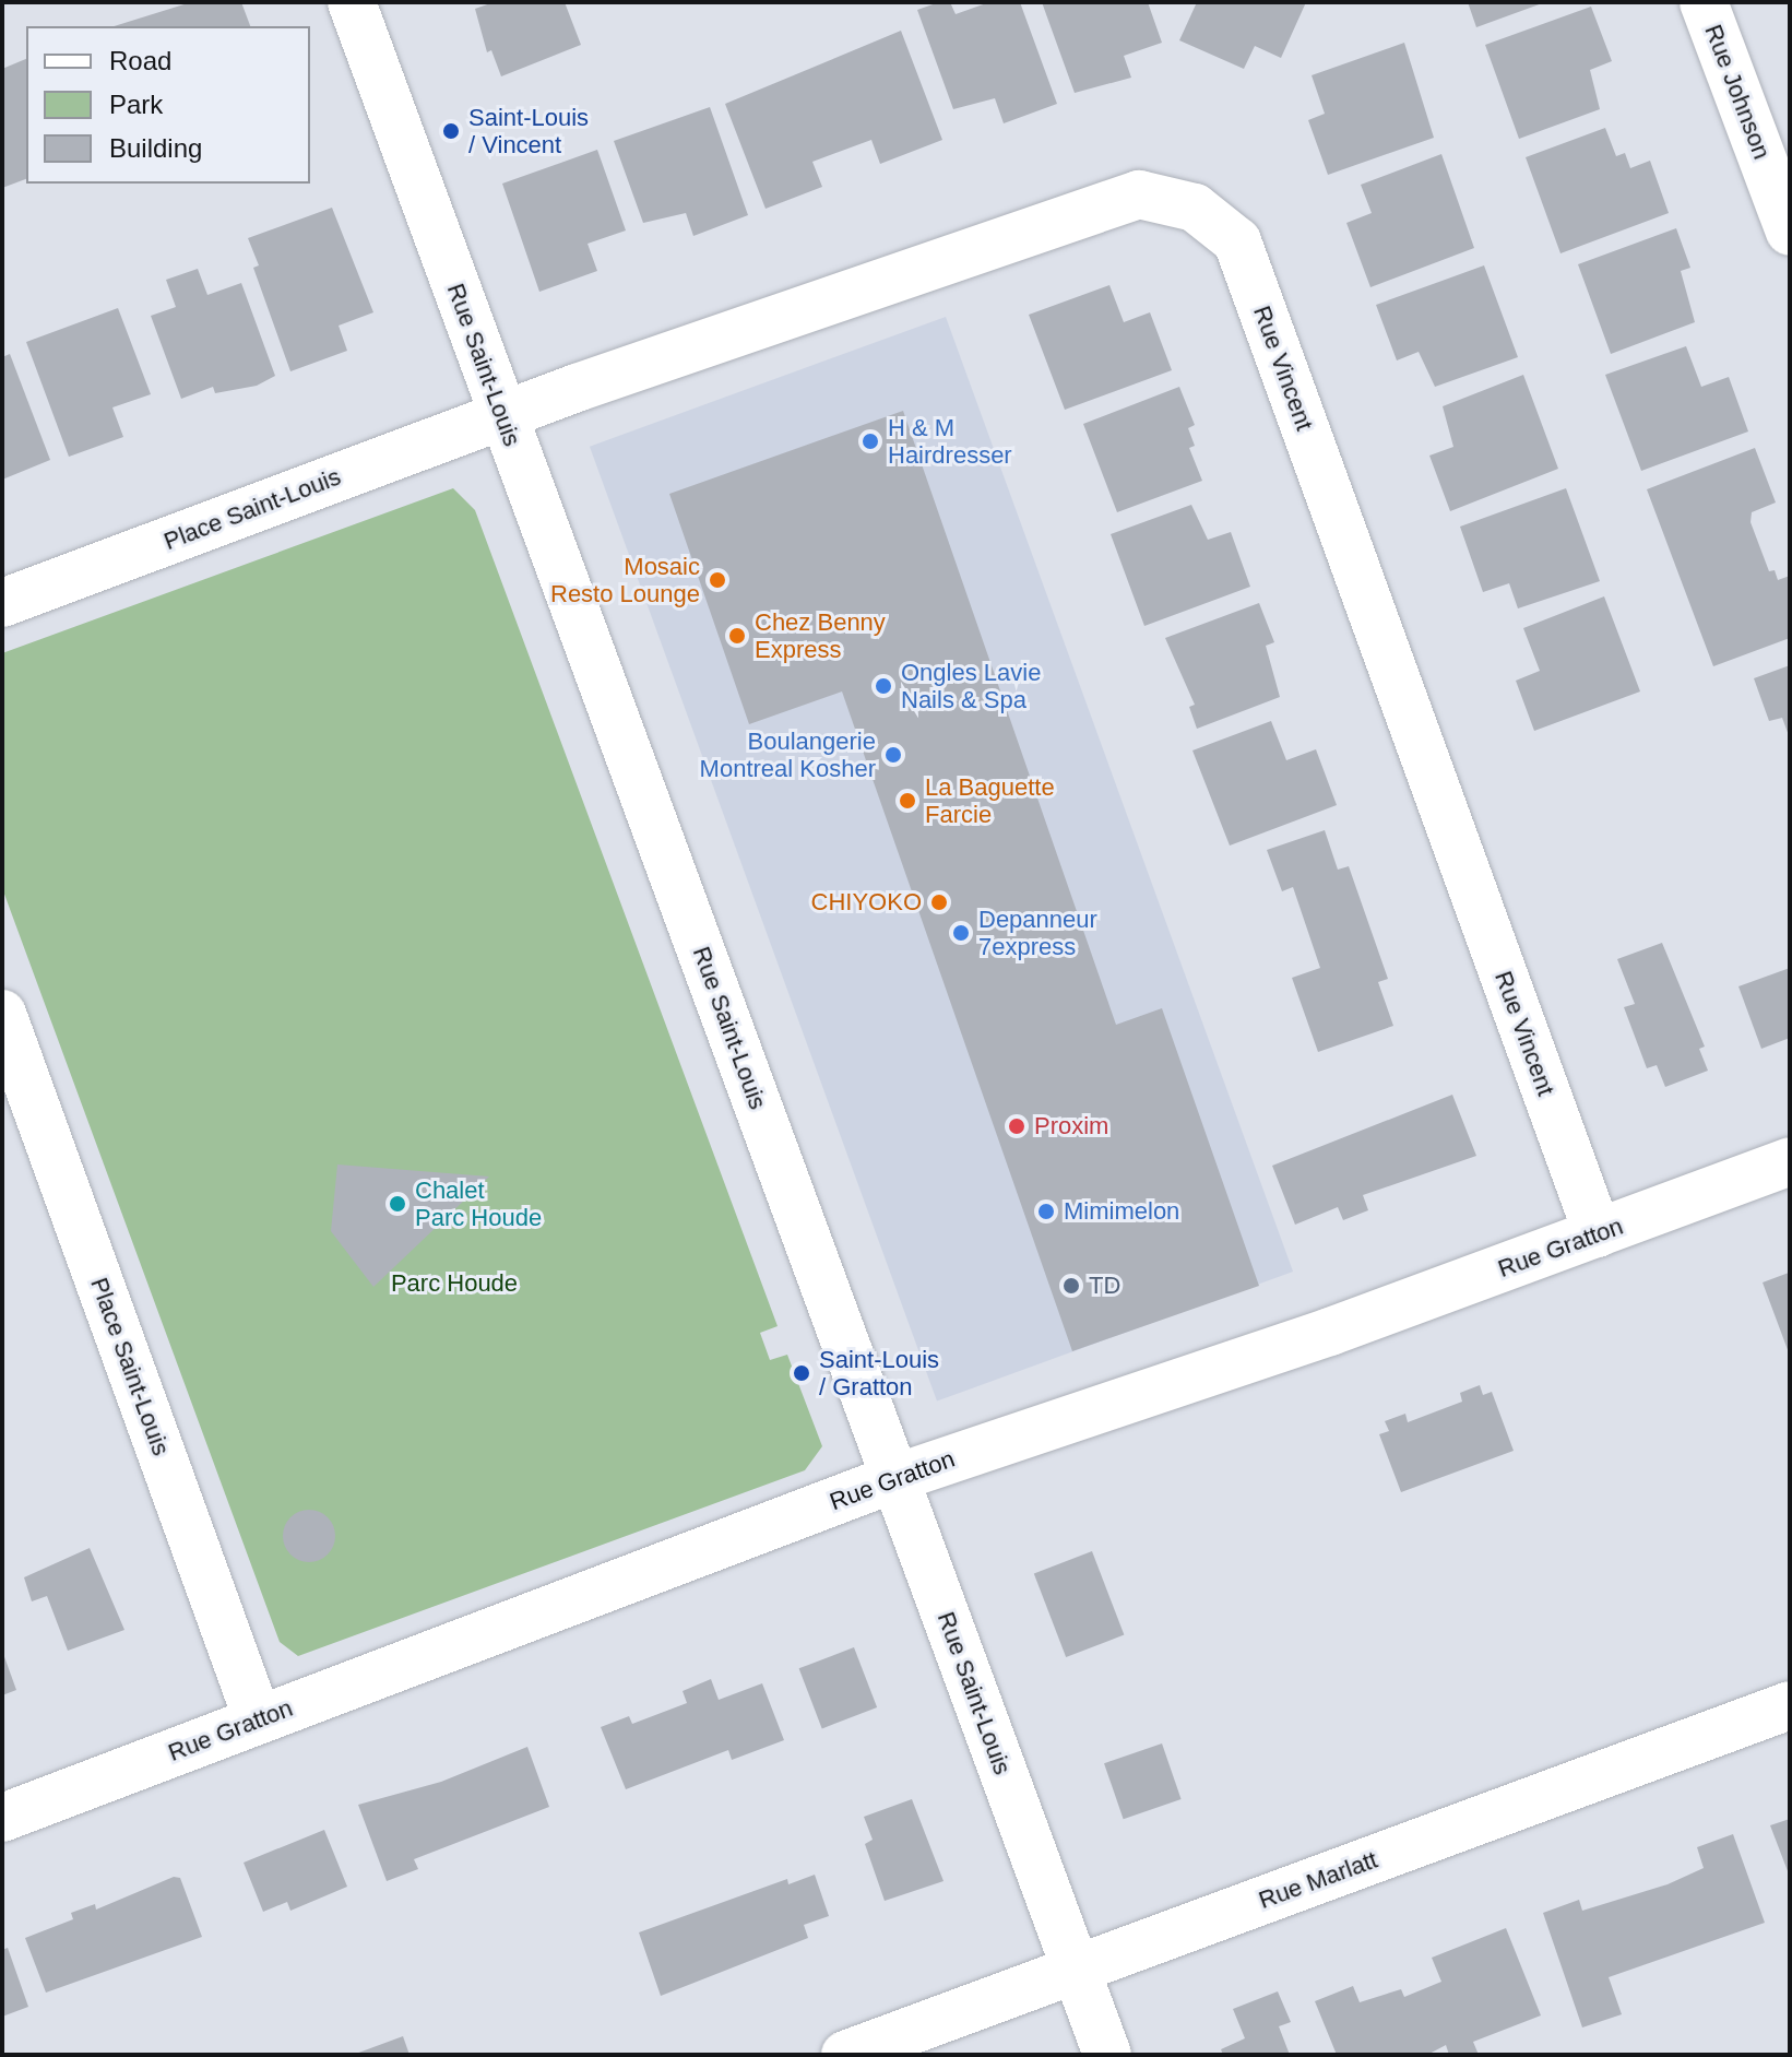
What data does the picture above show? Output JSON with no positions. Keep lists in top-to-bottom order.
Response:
{
  "streets": {
    "street": [
      "Rue Johnson",
      "Rue Saint-Louis",
      "Rue Vincent",
      "Place Saint-Louis",
      "Rue Gratton",
      "Rue Marlatt"
    ]
  },
  "crossings": [
    ["Rue Saint-Louis", "Rue Vincent"],
    ["Rue Saint-Louis", "Place Saint-Louis"],
    ["Rue Saint-Louis", "Rue Gratton"],
    ["Rue Saint-Louis", "Rue Marlatt"],
    ["Rue Vincent", "Place Saint-Louis"],
    ["Rue Vincent", "Rue Gratton"],
    ["Place Saint-Louis", "Rue Gratton"]
  ],
  "parks": ["Parc Houde"],
  "places": [
    "Saint-Louis / Vincent",
    "H & M Hairdresser",
    "Mosaic Resto Lounge",
    "Chez Benny Express",
    "Ongles Lavie Nails & Spa",
    "Boulangerie Montreal Kosher",
    "La Baguette Farcie",
    "CHIYOKO",
    "Depanneur 7express",
    "Proxim",
    "Chalet Parc Houde",
    "Mimimelon",
    "TD",
    "Saint-Louis / Gratton"
  ],
  "legend": ["Road", "Park", "Building"]
}
